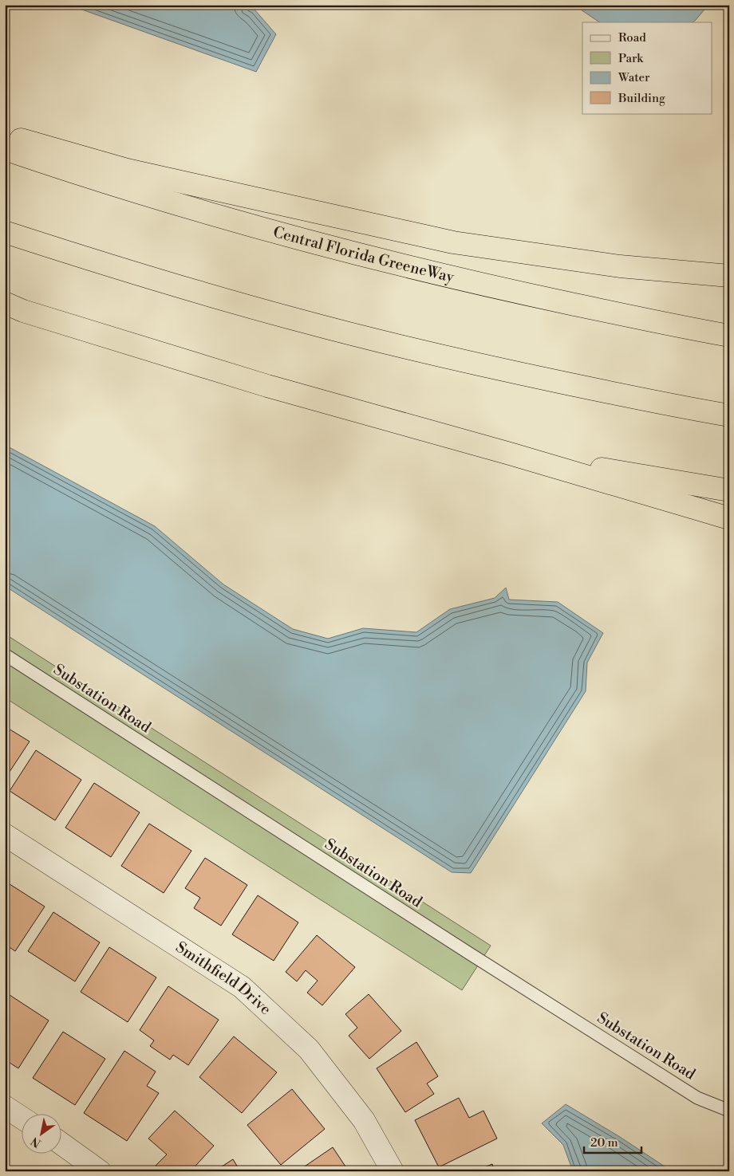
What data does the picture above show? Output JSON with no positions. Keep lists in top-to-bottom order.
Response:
{
  "streets": {
    "highway": ["Central Florida GreeneWay"],
    "street": ["Smithfield Drive"],
    "lane": ["Substation Road"]
  },
  "legend": [
    "Road",
    "Park",
    "Water",
    "Building"
  ],
  "scale_bar": "20 m",
  "north": "bottom left"
}
